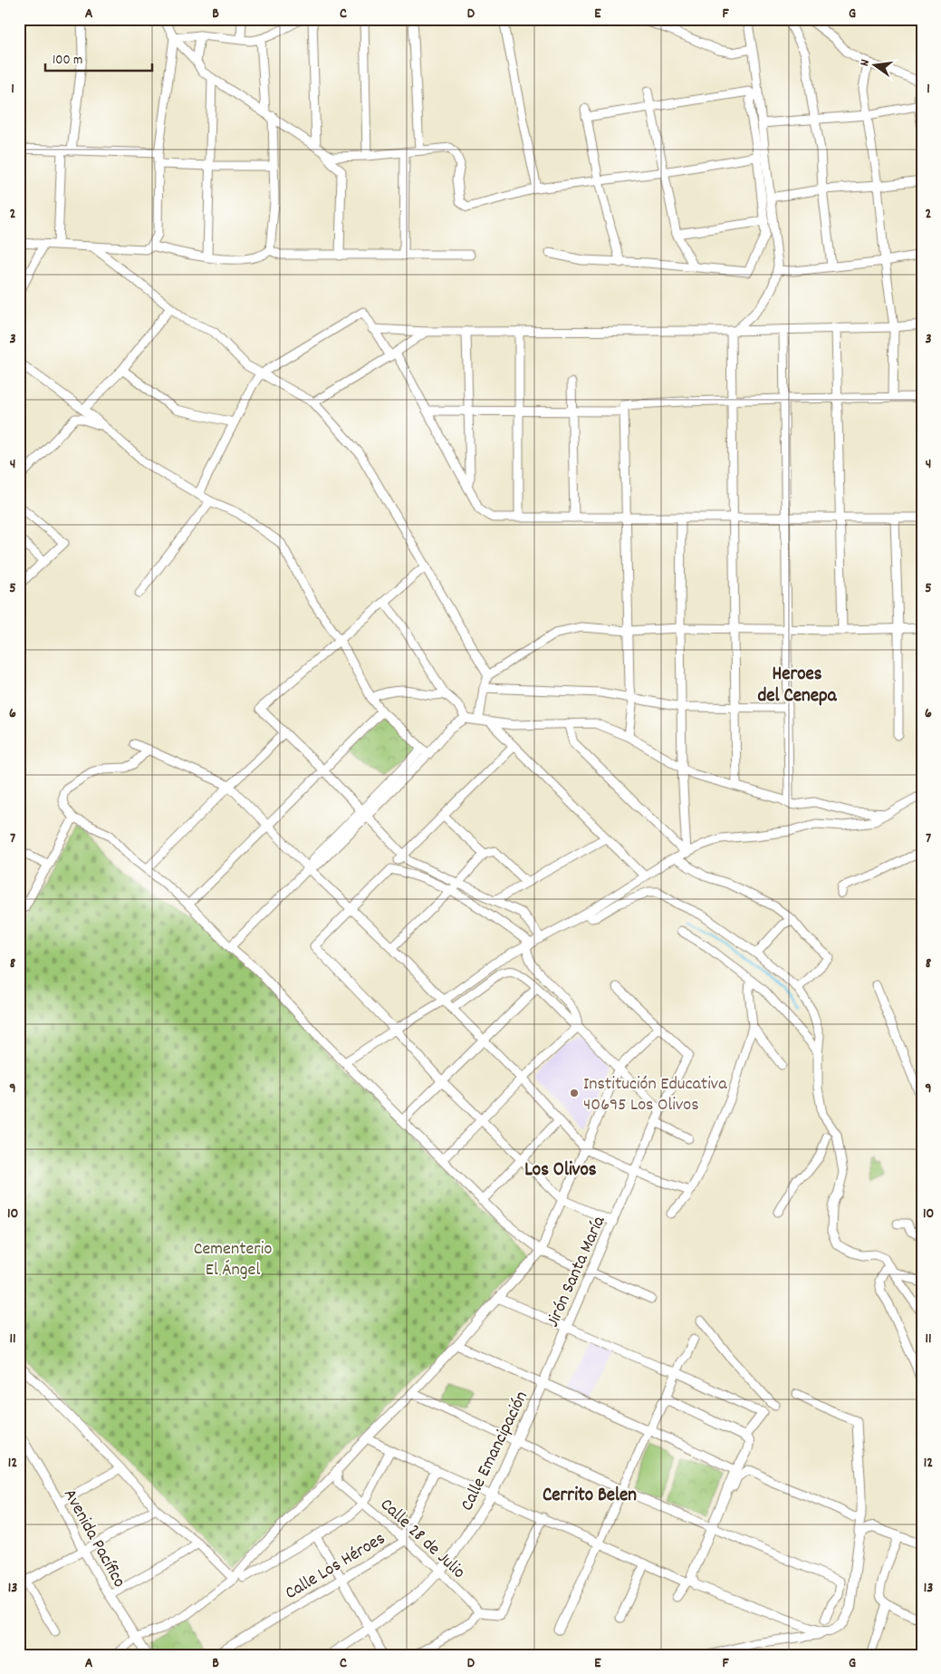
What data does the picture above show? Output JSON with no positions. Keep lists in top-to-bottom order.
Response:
{
  "streets": {
    "street": [
      "Jirón Santa María",
      "Calle Emancipación",
      "Avenida Pacífico",
      "Calle 28 de Julio",
      "Calle Los Héroes"
    ]
  },
  "crossings": [
    ["Jirón Santa María", "Calle Emancipación"],
    ["Calle Emancipación", "Calle 28 de Julio"],
    ["Calle 28 de Julio", "Calle Los Héroes"]
  ],
  "districts": ["Heroes del Cenepa", "Los Olivos", "Cerrito Belen"],
  "parks": ["Cementerio El Ángel"],
  "places": ["Institución Educativa 40695 Los Olivos"],
  "scale_bar": "100 m",
  "north": "left",
  "grid": {
    "columns": [
      "A",
      "B",
      "C",
      "D",
      "E",
      "F",
      "G"
    ],
    "rows": [
      "1",
      "2",
      "3",
      "4",
      "5",
      "6",
      "7",
      "8",
      "9",
      "10",
      "11",
      "12",
      "13"
    ]
  }
}
